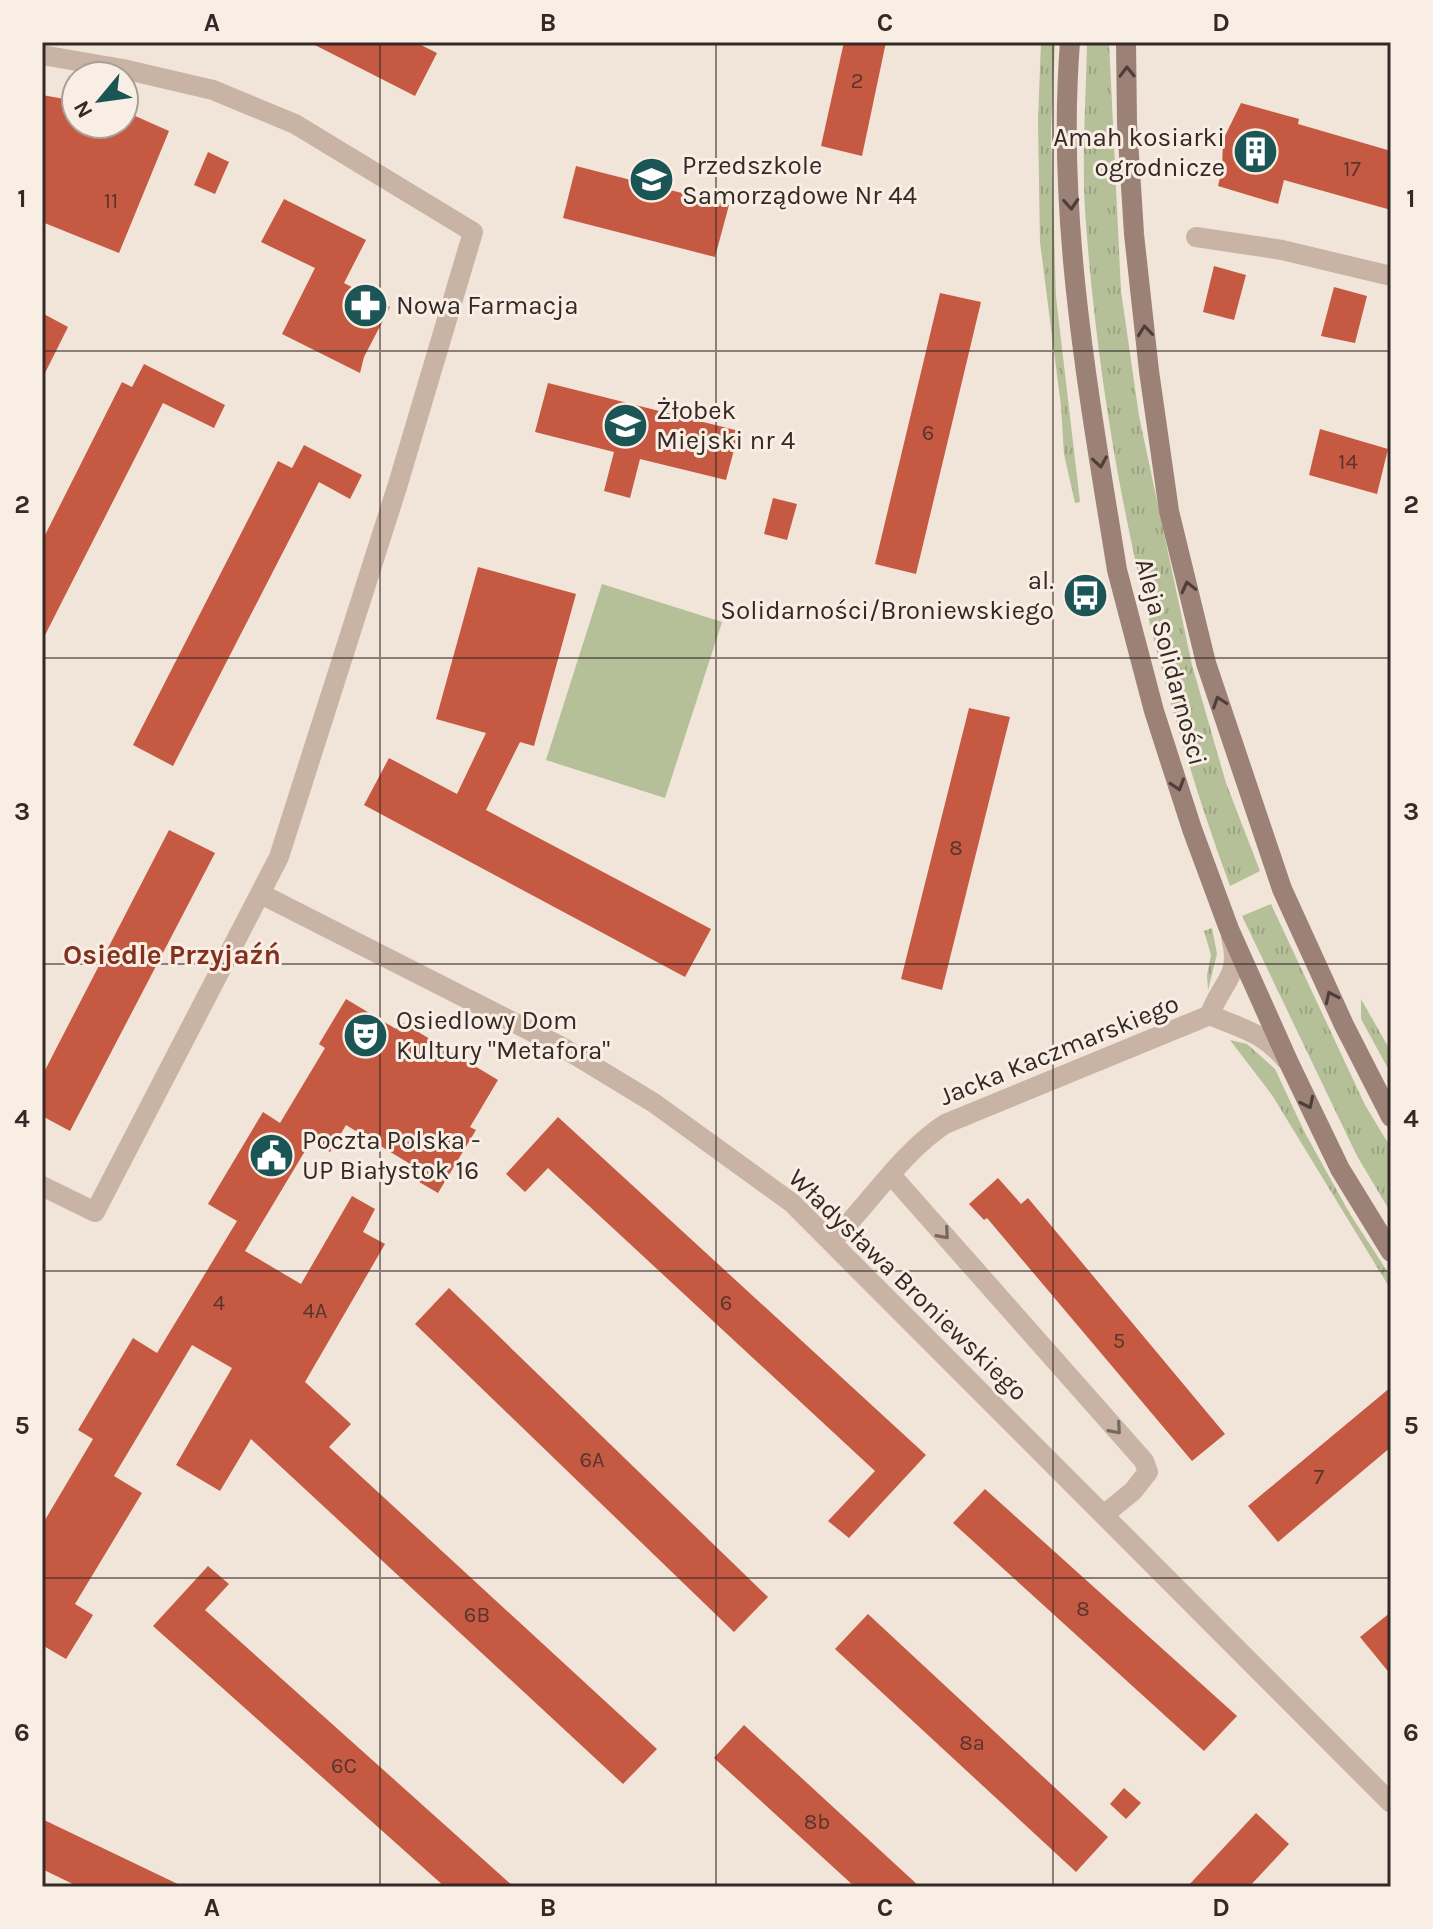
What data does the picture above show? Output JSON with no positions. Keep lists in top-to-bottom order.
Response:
{
  "streets": {
    "main road": ["Aleja Solidarności"],
    "street": ["Jacka Kaczmarskiego", "Władysława Broniewskiego"]
  },
  "crossings": [
    ["Aleja Solidarności", "Jacka Kaczmarskiego"],
    ["Jacka Kaczmarskiego", "Władysława Broniewskiego"]
  ],
  "districts": ["Osiedle Przyjaźń"],
  "places": {
    "building": ["Amah kosiarki ogrodnicze"],
    "school or university": ["Przedszkole Samorządowe Nr 44", "Żłobek Miejski nr 4"],
    "pharmacy": ["Nowa Farmacja"],
    "bus stop": ["al. Solidarności/Broniewskiego"],
    "theatre": ["Osiedlowy Dom Kultury \"Metafora\""],
    "public building": ["Poczta Polska - UP Białystok 16"]
  },
  "house_numbers": [
    "2",
    "17",
    "11",
    "6",
    "14",
    "8",
    "4",
    "6",
    "4A",
    "5",
    "6A",
    "7",
    "8",
    "6B",
    "8a",
    "6C",
    "8b"
  ],
  "north": "bottom left",
  "grid": {
    "columns": [
      "A",
      "B",
      "C",
      "D"
    ],
    "rows": [
      "1",
      "2",
      "3",
      "4",
      "5",
      "6"
    ]
  }
}
